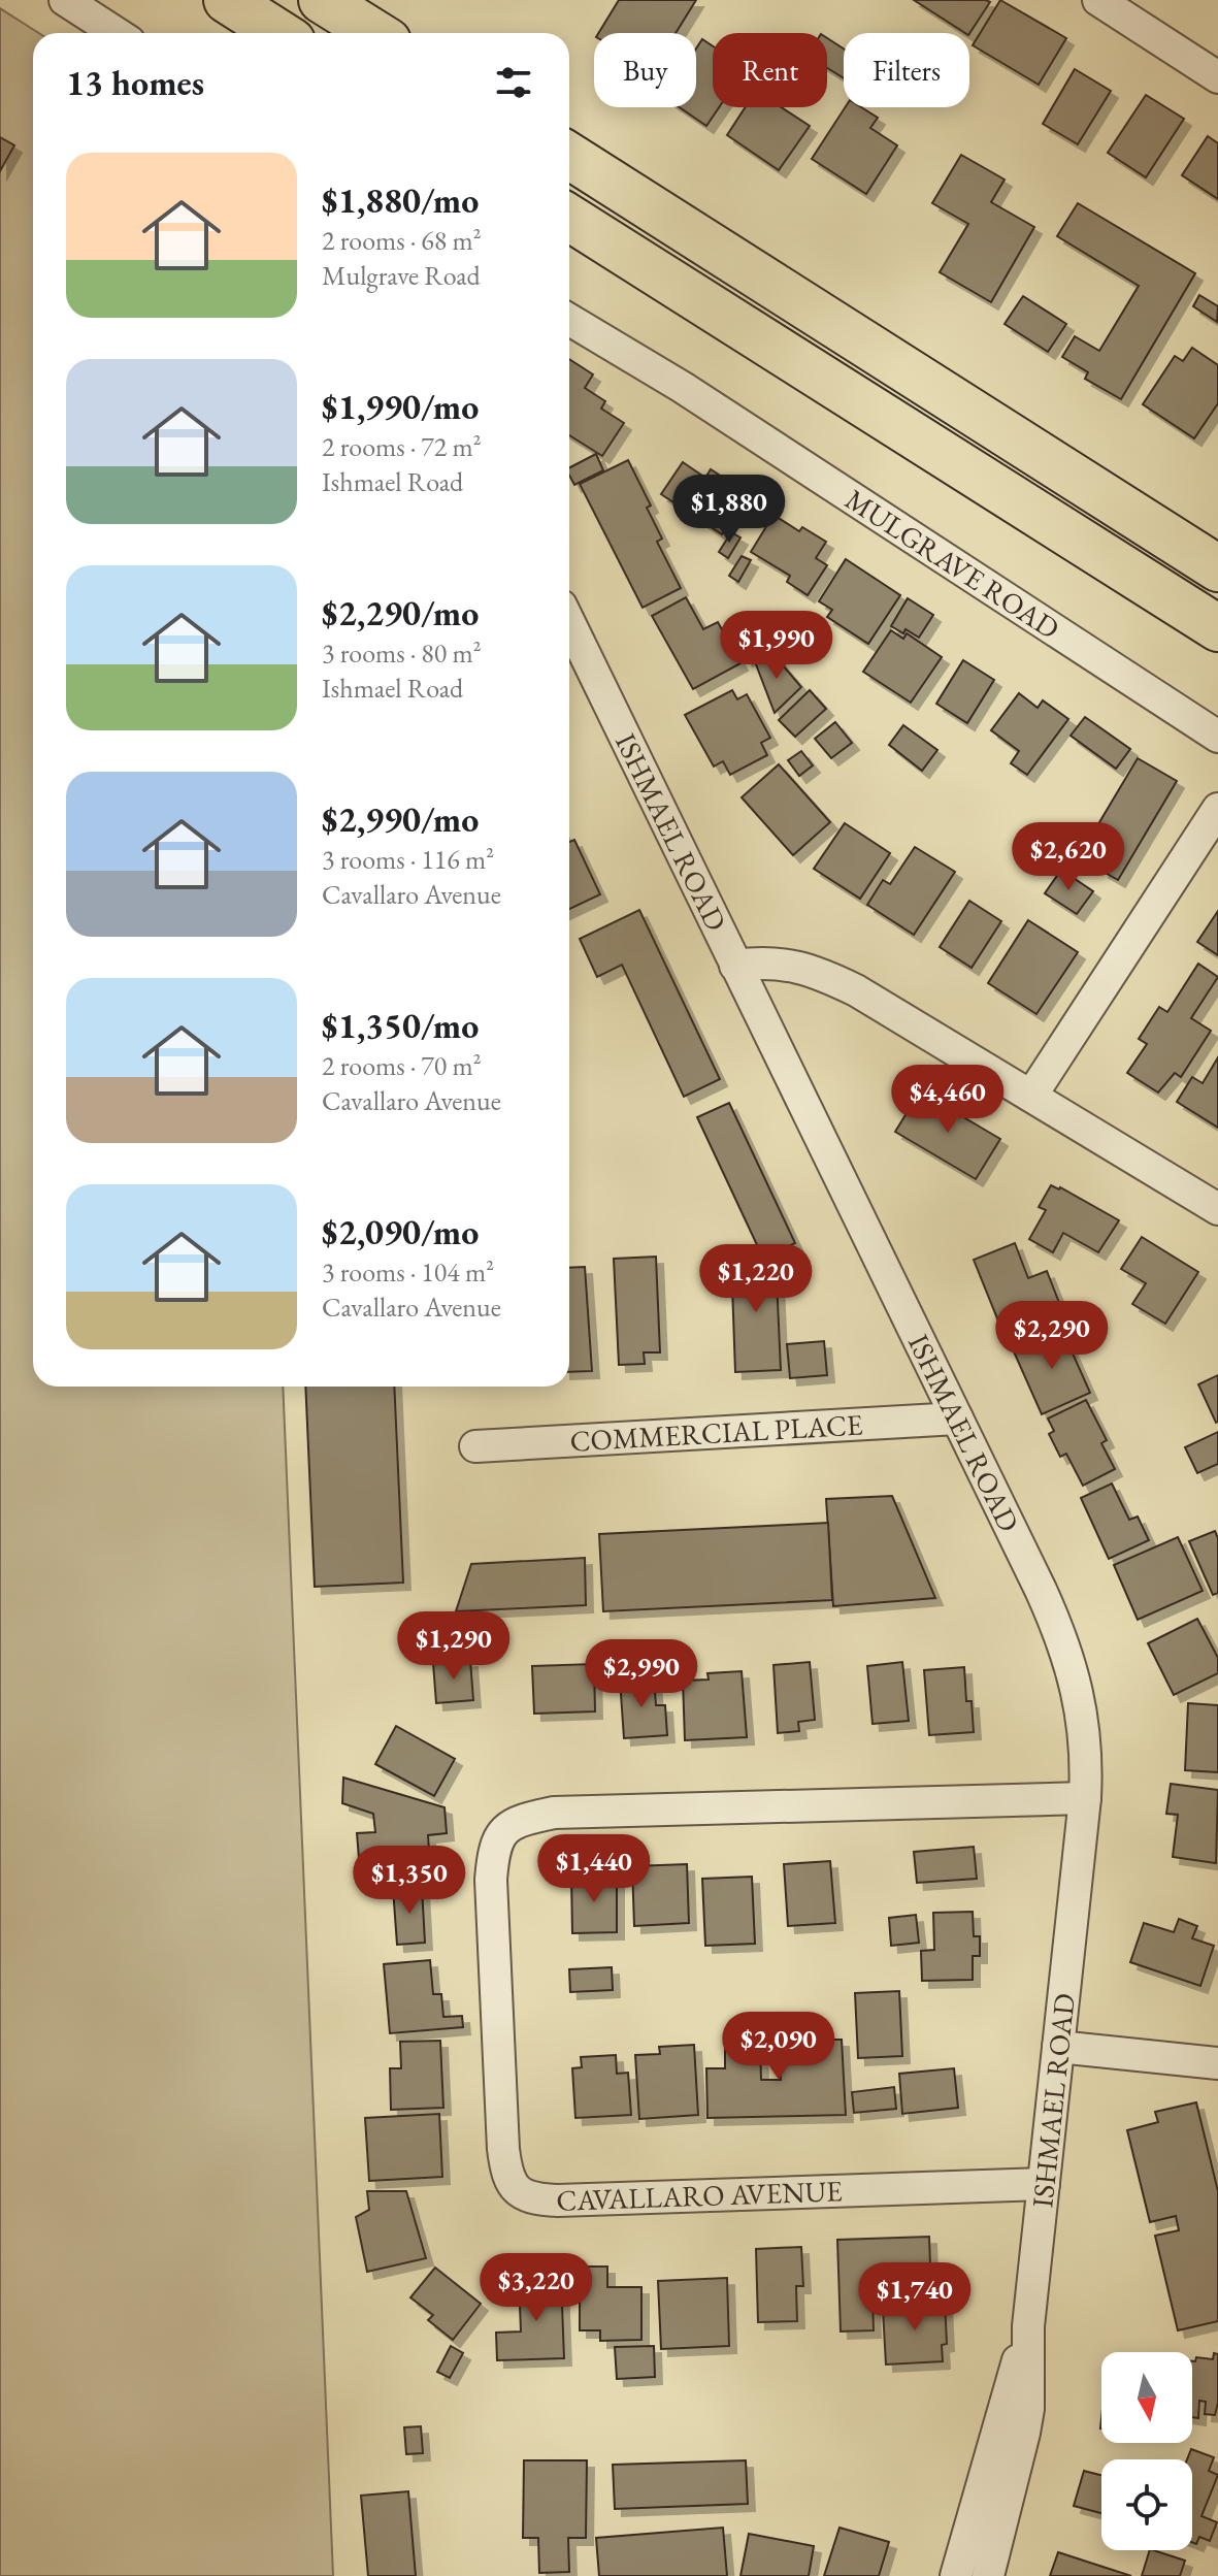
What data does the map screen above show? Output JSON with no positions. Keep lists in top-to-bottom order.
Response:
{
  "streets": {
    "street": [
      "MULGRAVE ROAD",
      "ISHMAEL ROAD",
      "COMMERCIAL PLACE",
      "CAVALLARO AVENUE"
    ]
  },
  "crossings": [
    ["ISHMAEL ROAD", "COMMERCIAL PLACE"],
    ["ISHMAEL ROAD", "CAVALLARO AVENUE"]
  ],
  "north": "bottom",
  "page": {
    "chip": ["Buy", "Rent", "Filters"],
    "heading": "13 homes",
    "list": [
      {
        "name": "$1,880/mo",
        "note": "2 rooms · 68 m² · Mulgrave Road"
      },
      {
        "name": "$1,990/mo",
        "note": "2 rooms · 72 m² · Ishmael Road"
      },
      {
        "name": "$2,290/mo",
        "note": "3 rooms · 80 m² · Ishmael Road"
      },
      {
        "name": "$2,990/mo",
        "note": "3 rooms · 116 m² · Cavallaro Avenue"
      },
      {
        "name": "$1,350/mo",
        "note": "2 rooms · 70 m² · Cavallaro Avenue"
      },
      {
        "name": "$2,090/mo",
        "note": "3 rooms · 104 m² · Cavallaro Avenue"
      }
    ],
    "price": [
      "$1,880",
      "$1,990",
      "$2,620",
      "$4,460",
      "$1,220",
      "$2,290",
      "$1,290",
      "$2,990",
      "$1,440",
      "$1,350",
      "$2,090",
      "$3,220",
      "$1,740"
    ]
  }
}
